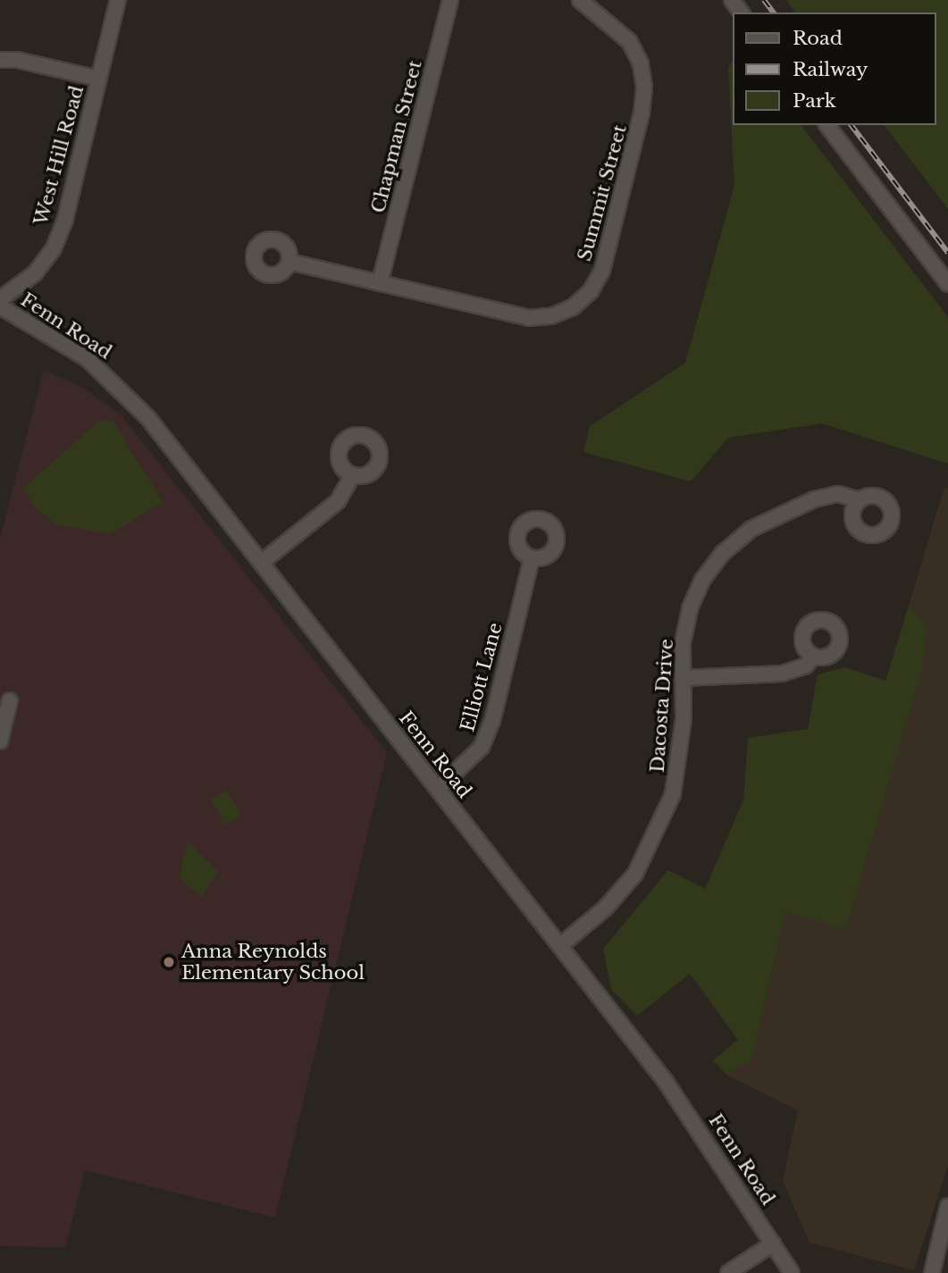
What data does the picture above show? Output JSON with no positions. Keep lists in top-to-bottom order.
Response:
{
  "streets": {
    "street": [
      "Chapman Street",
      "West Hill Road",
      "Summit Street",
      "Fenn Road",
      "Elliott Lane",
      "Dacosta Drive"
    ]
  },
  "crossings": [
    ["Chapman Street", "Summit Street"],
    ["Fenn Road", "Elliott Lane"],
    ["Fenn Road", "Dacosta Drive"]
  ],
  "places": ["Anna Reynolds Elementary School"],
  "legend": ["Road", "Railway", "Park"]
}
